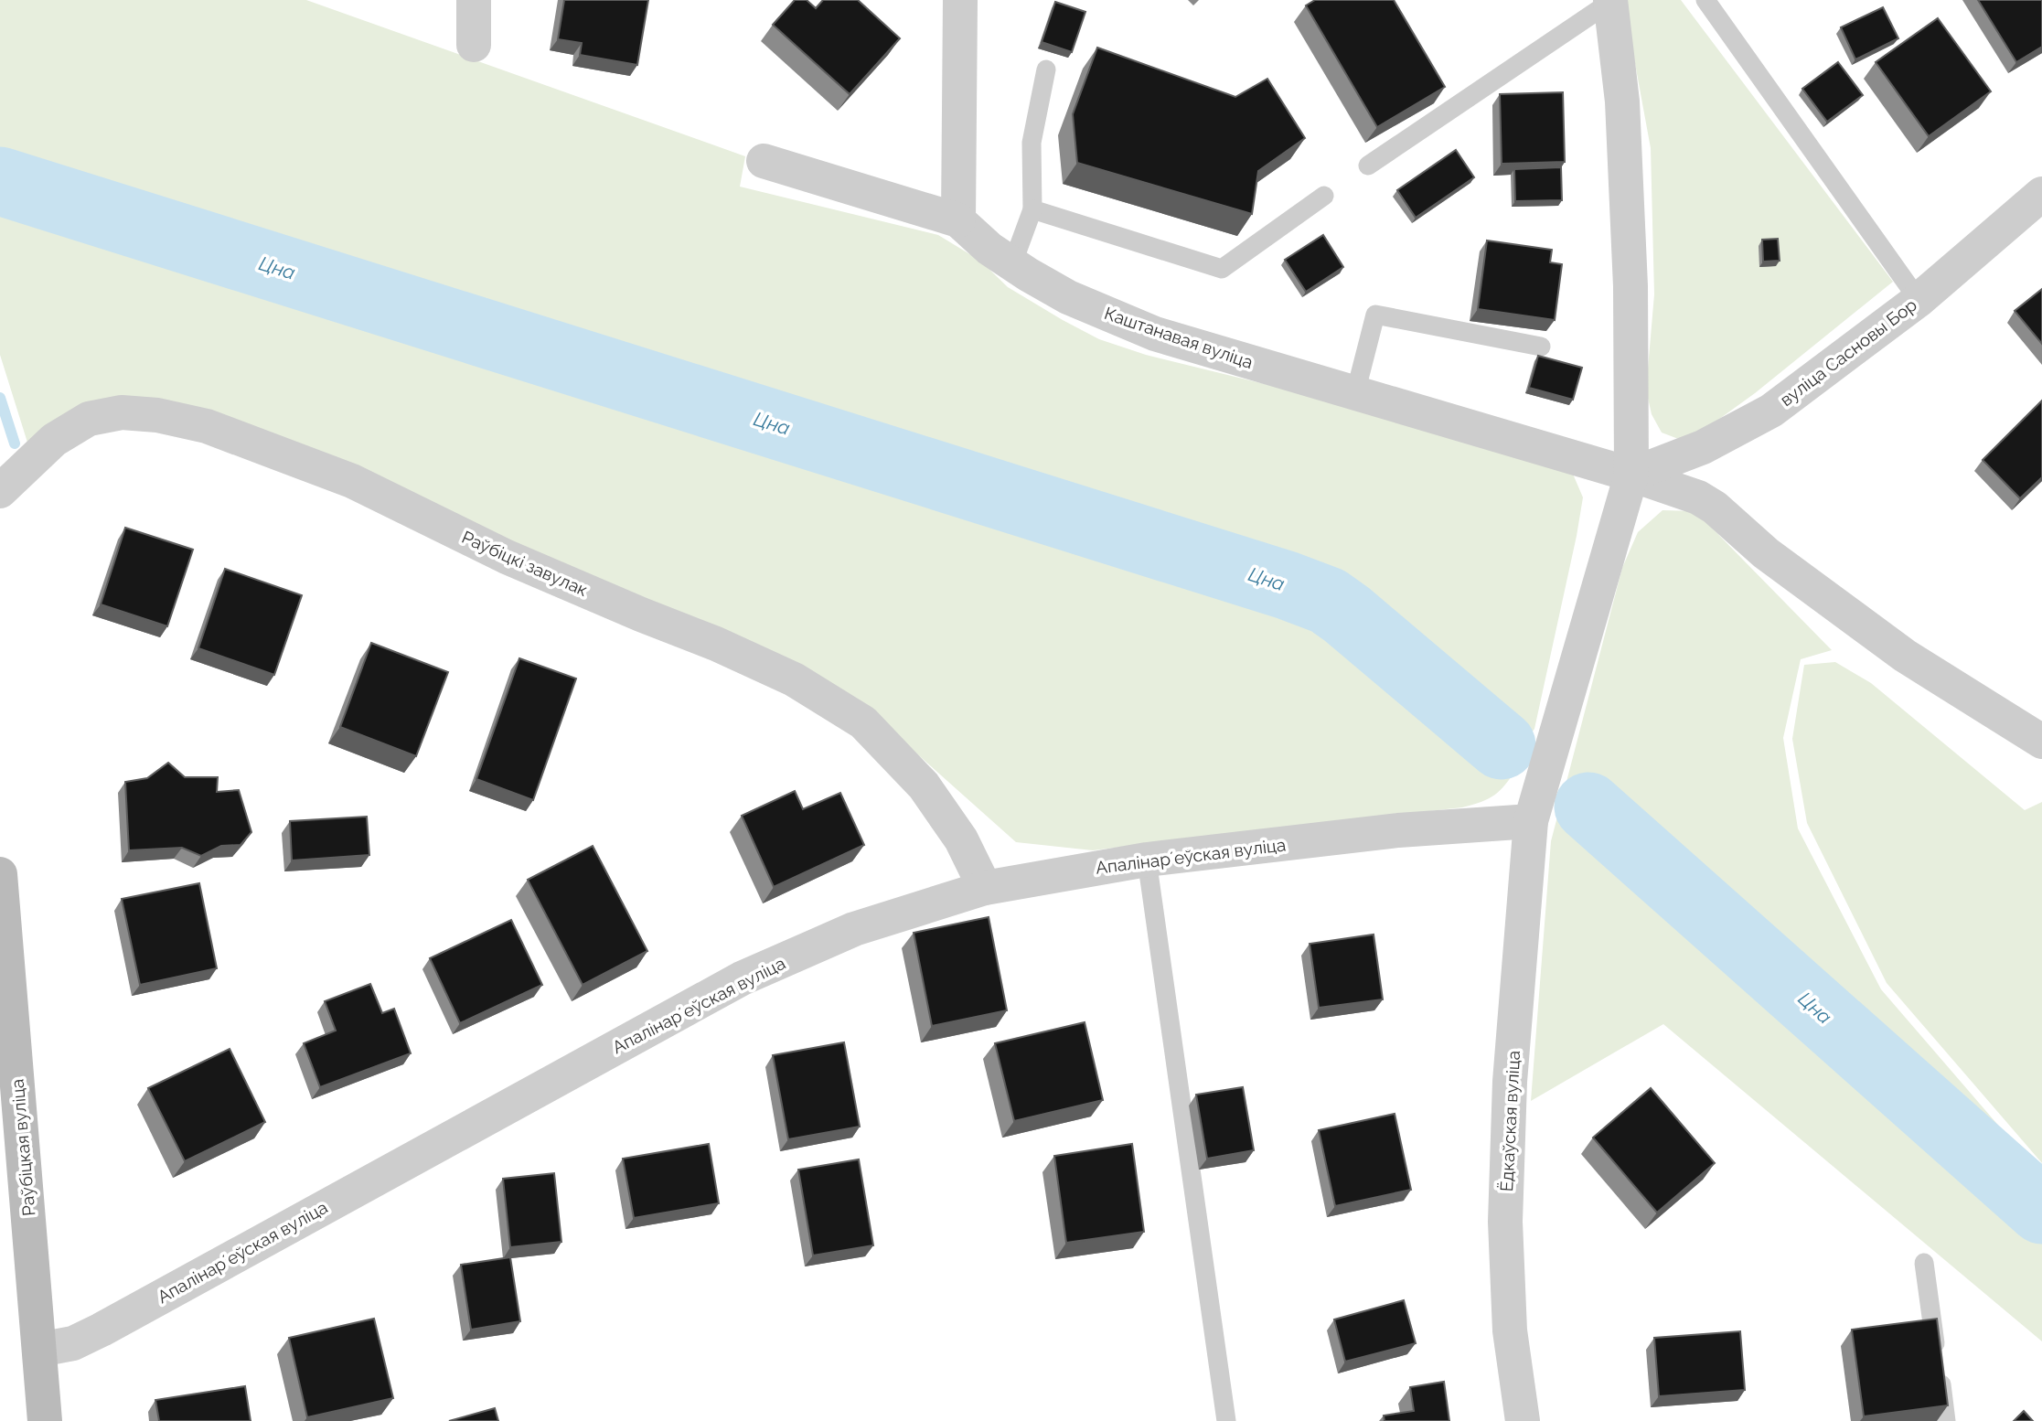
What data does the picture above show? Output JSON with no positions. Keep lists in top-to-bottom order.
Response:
{
  "streets": {
    "street": [
      "Каштанавая вуліца",
      "вуліца Сасновы Бор",
      "Раўбіцкі завулак",
      "Апалінарʼеўская вуліца",
      "Ёдкаўская вуліца",
      "Раўбіцкая вуліца"
    ]
  },
  "crossings": [
    ["Каштанавая вуліца", "вуліца Сасновы Бор"],
    ["Раўбіцкі завулак", "Апалінарʼеўская вуліца"],
    ["Апалінарʼеўская вуліца", "Ёдкаўская вуліца"],
    ["Апалінарʼеўская вуліца", "Раўбіцкая вуліца"]
  ],
  "water": ["Цна"]
}
